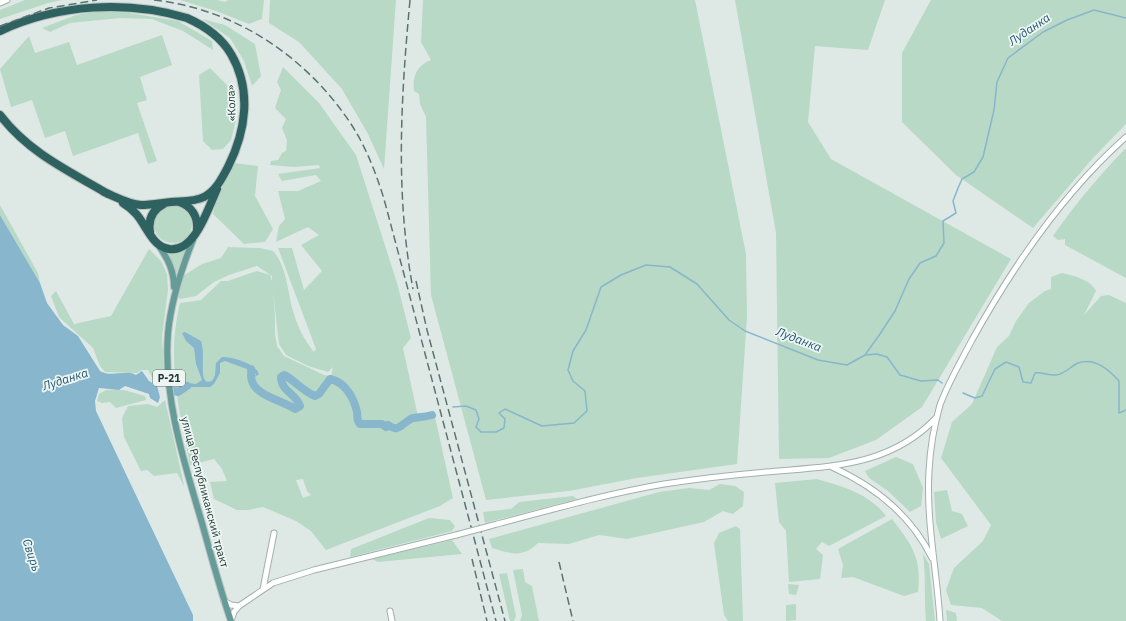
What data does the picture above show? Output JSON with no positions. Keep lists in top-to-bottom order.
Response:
{
  "streets": {
    "highway": ["«Кола»", "Р-21"],
    "main road": ["улица Республиканский тракт"]
  },
  "crossings": [
    ["«Кола»", "Р-21"],
    ["Р-21", "улица Республиканский тракт"]
  ],
  "water": ["Луданка", "Свирь"]
}
